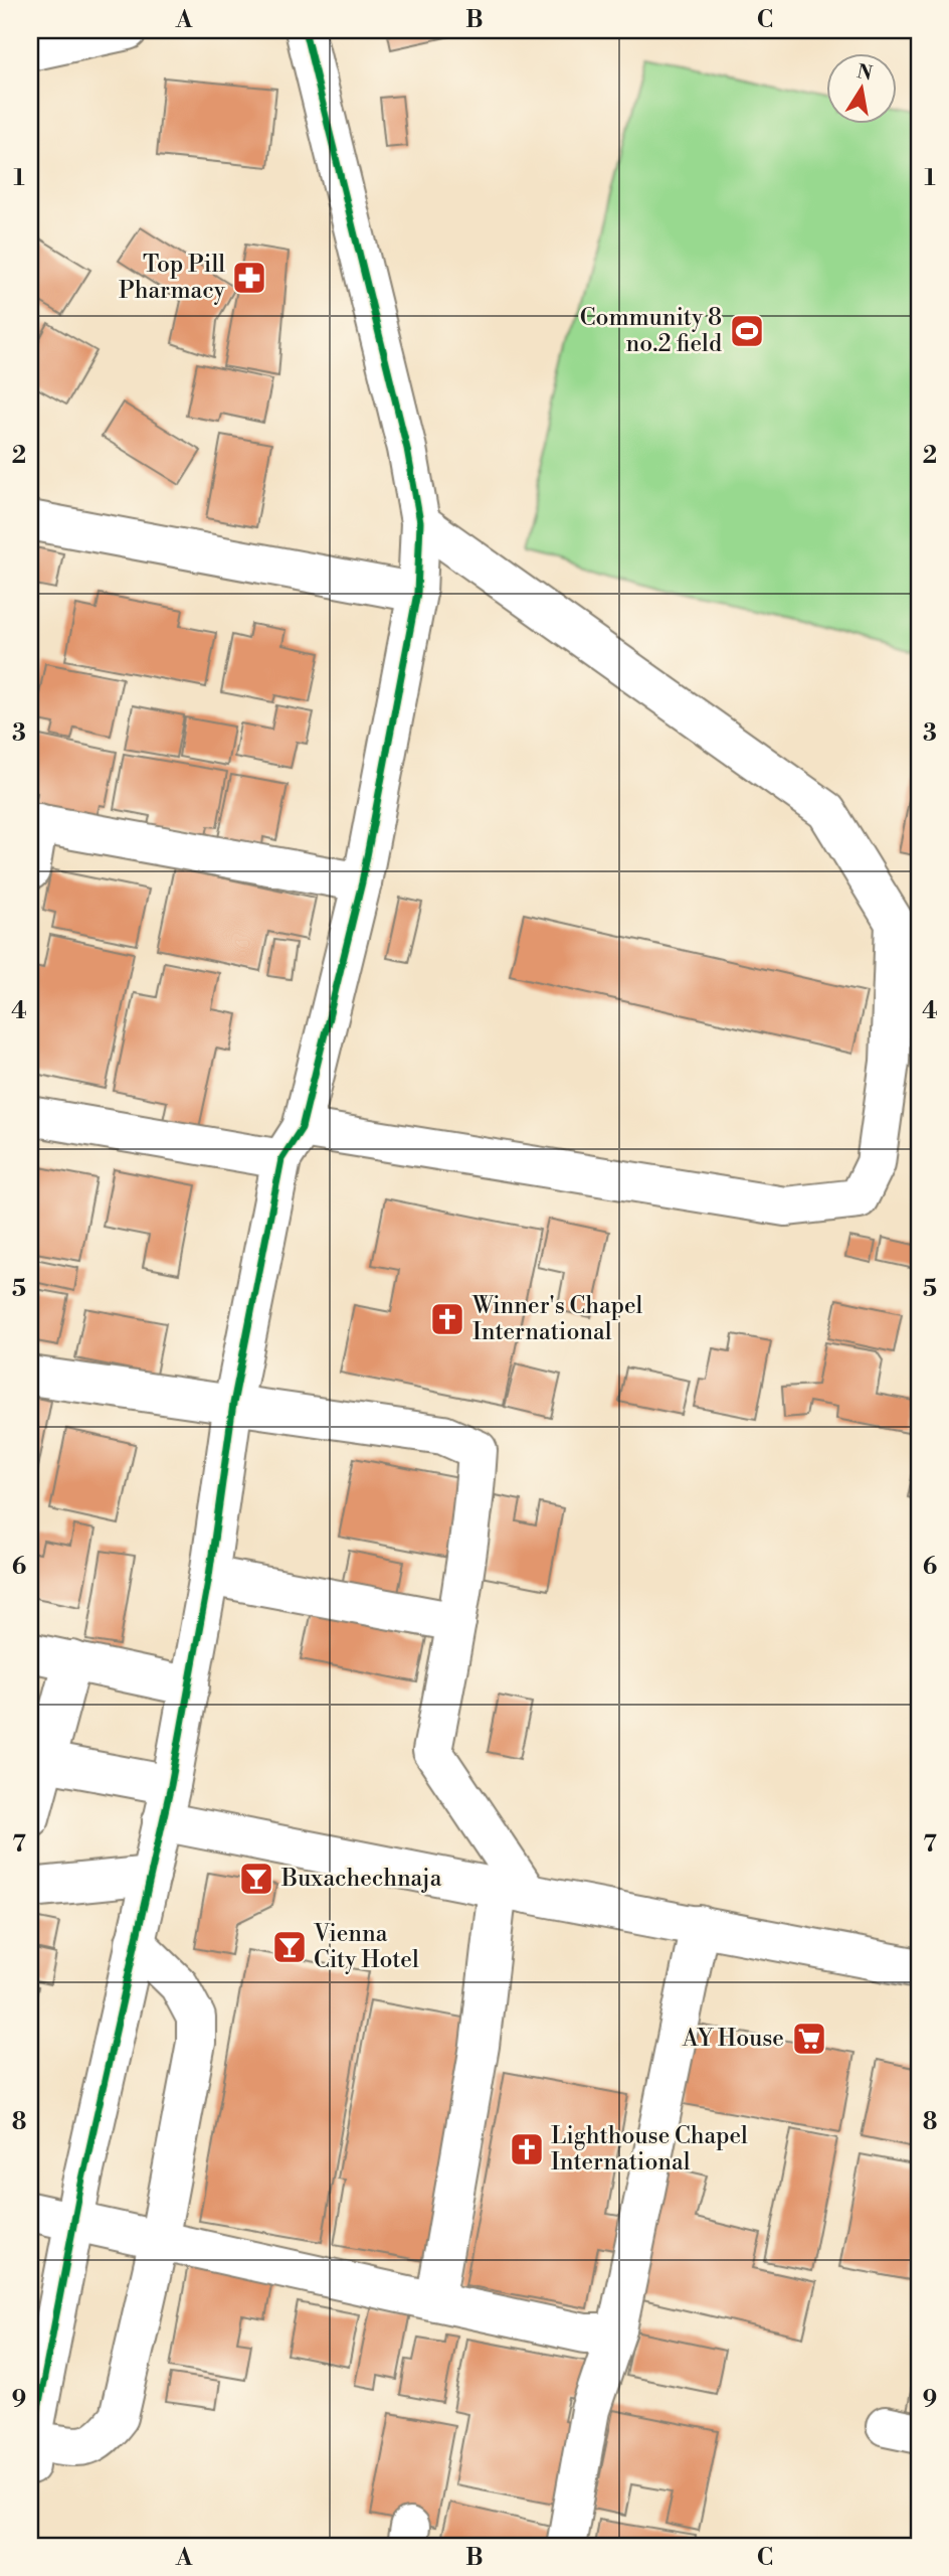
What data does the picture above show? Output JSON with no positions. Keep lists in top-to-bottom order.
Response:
{
  "places": {
    "pharmacy": ["Top Pill Pharmacy"],
    "sports": ["Community 8 no.2 field"],
    "church": ["Winner's Chapel International", "Lighthouse Chapel International"],
    "bar": ["Buxachechnaja", "Vienna City Hotel"],
    "supermarket": ["AY House"]
  },
  "north": "top",
  "grid": {
    "columns": ["A", "B", "C"],
    "rows": [
      "1",
      "2",
      "3",
      "4",
      "5",
      "6",
      "7",
      "8",
      "9"
    ]
  }
}
